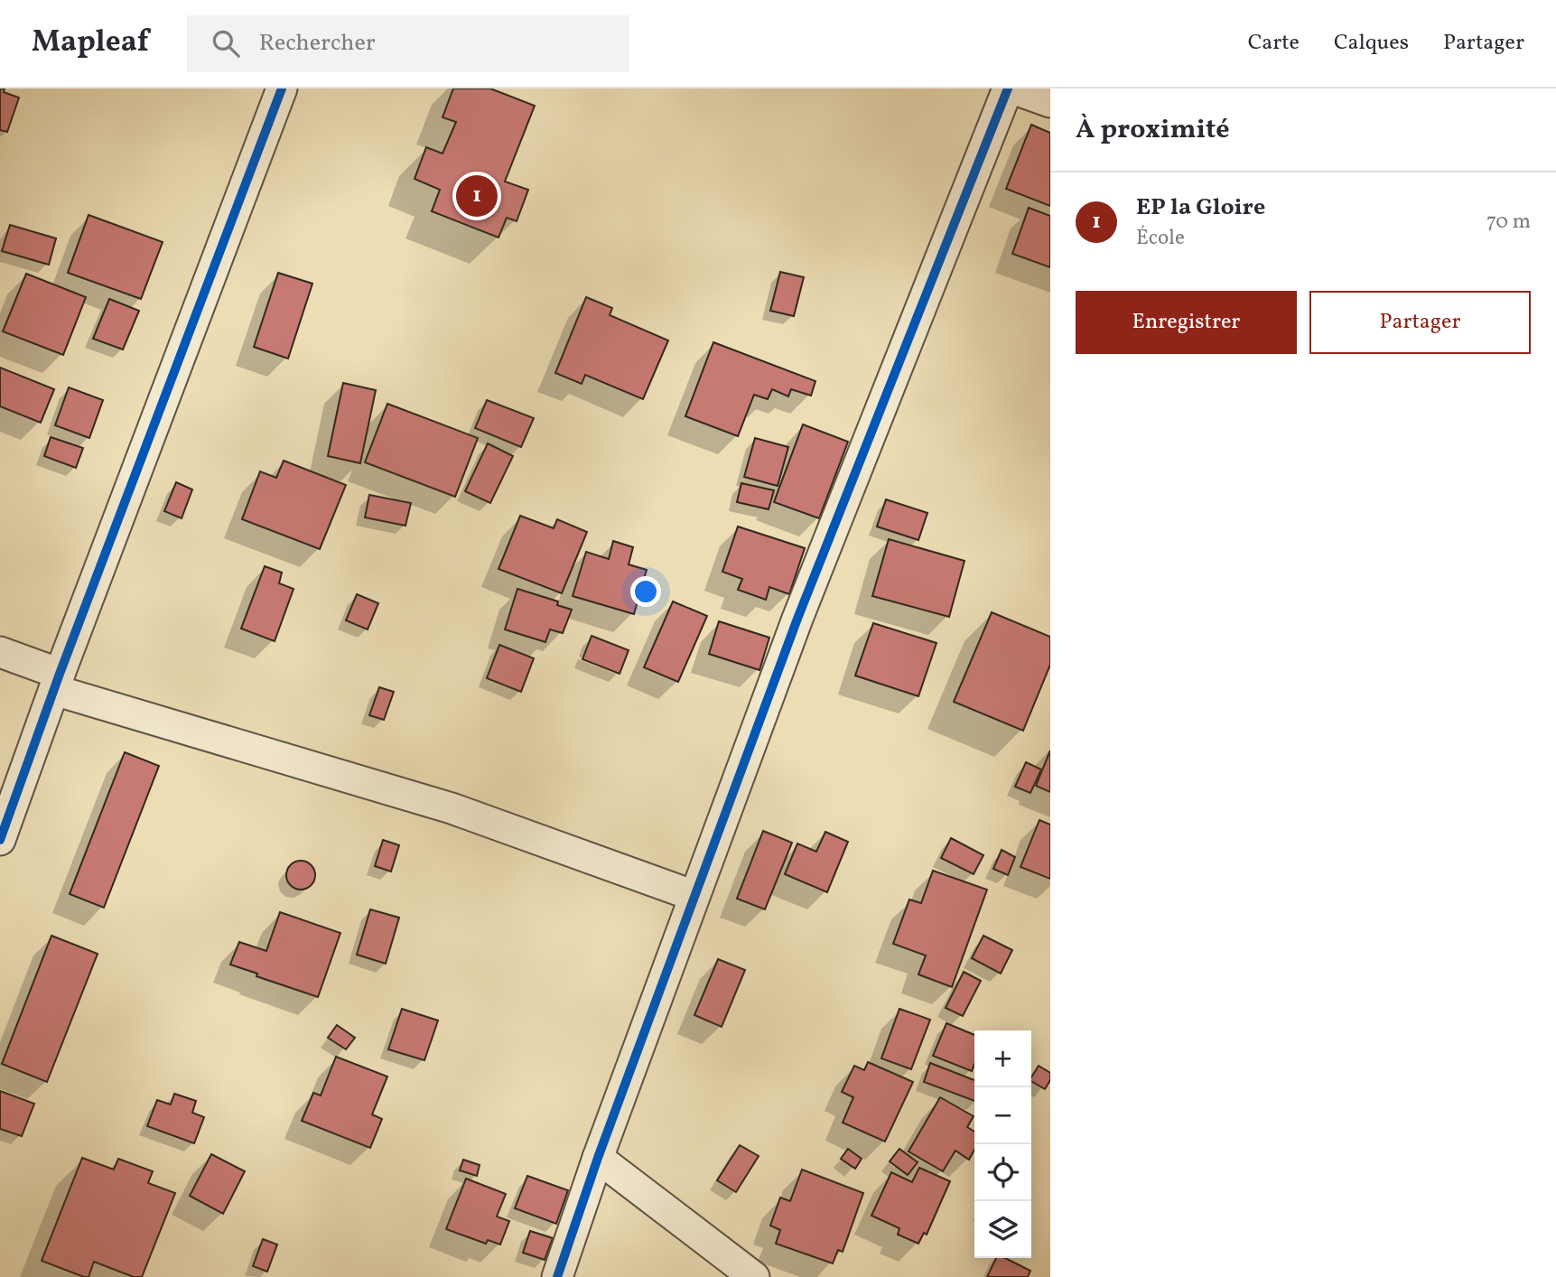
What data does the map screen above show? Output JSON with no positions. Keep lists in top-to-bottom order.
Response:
{
  "page": {
    "header": "Mapleaf",
    "search": "Rechercher",
    "nav": ["Carte", "Calques", "Partager"],
    "heading": "À proximité",
    "list": [
      {
        "mark": "1",
        "name": "EP la Gloire",
        "note": "École",
        "value": "70 m"
      }
    ],
    "pins": "1",
    "buttons": ["Enregistrer", "Partager"],
    "map_buttons": ["+", "−"]
  }
}
